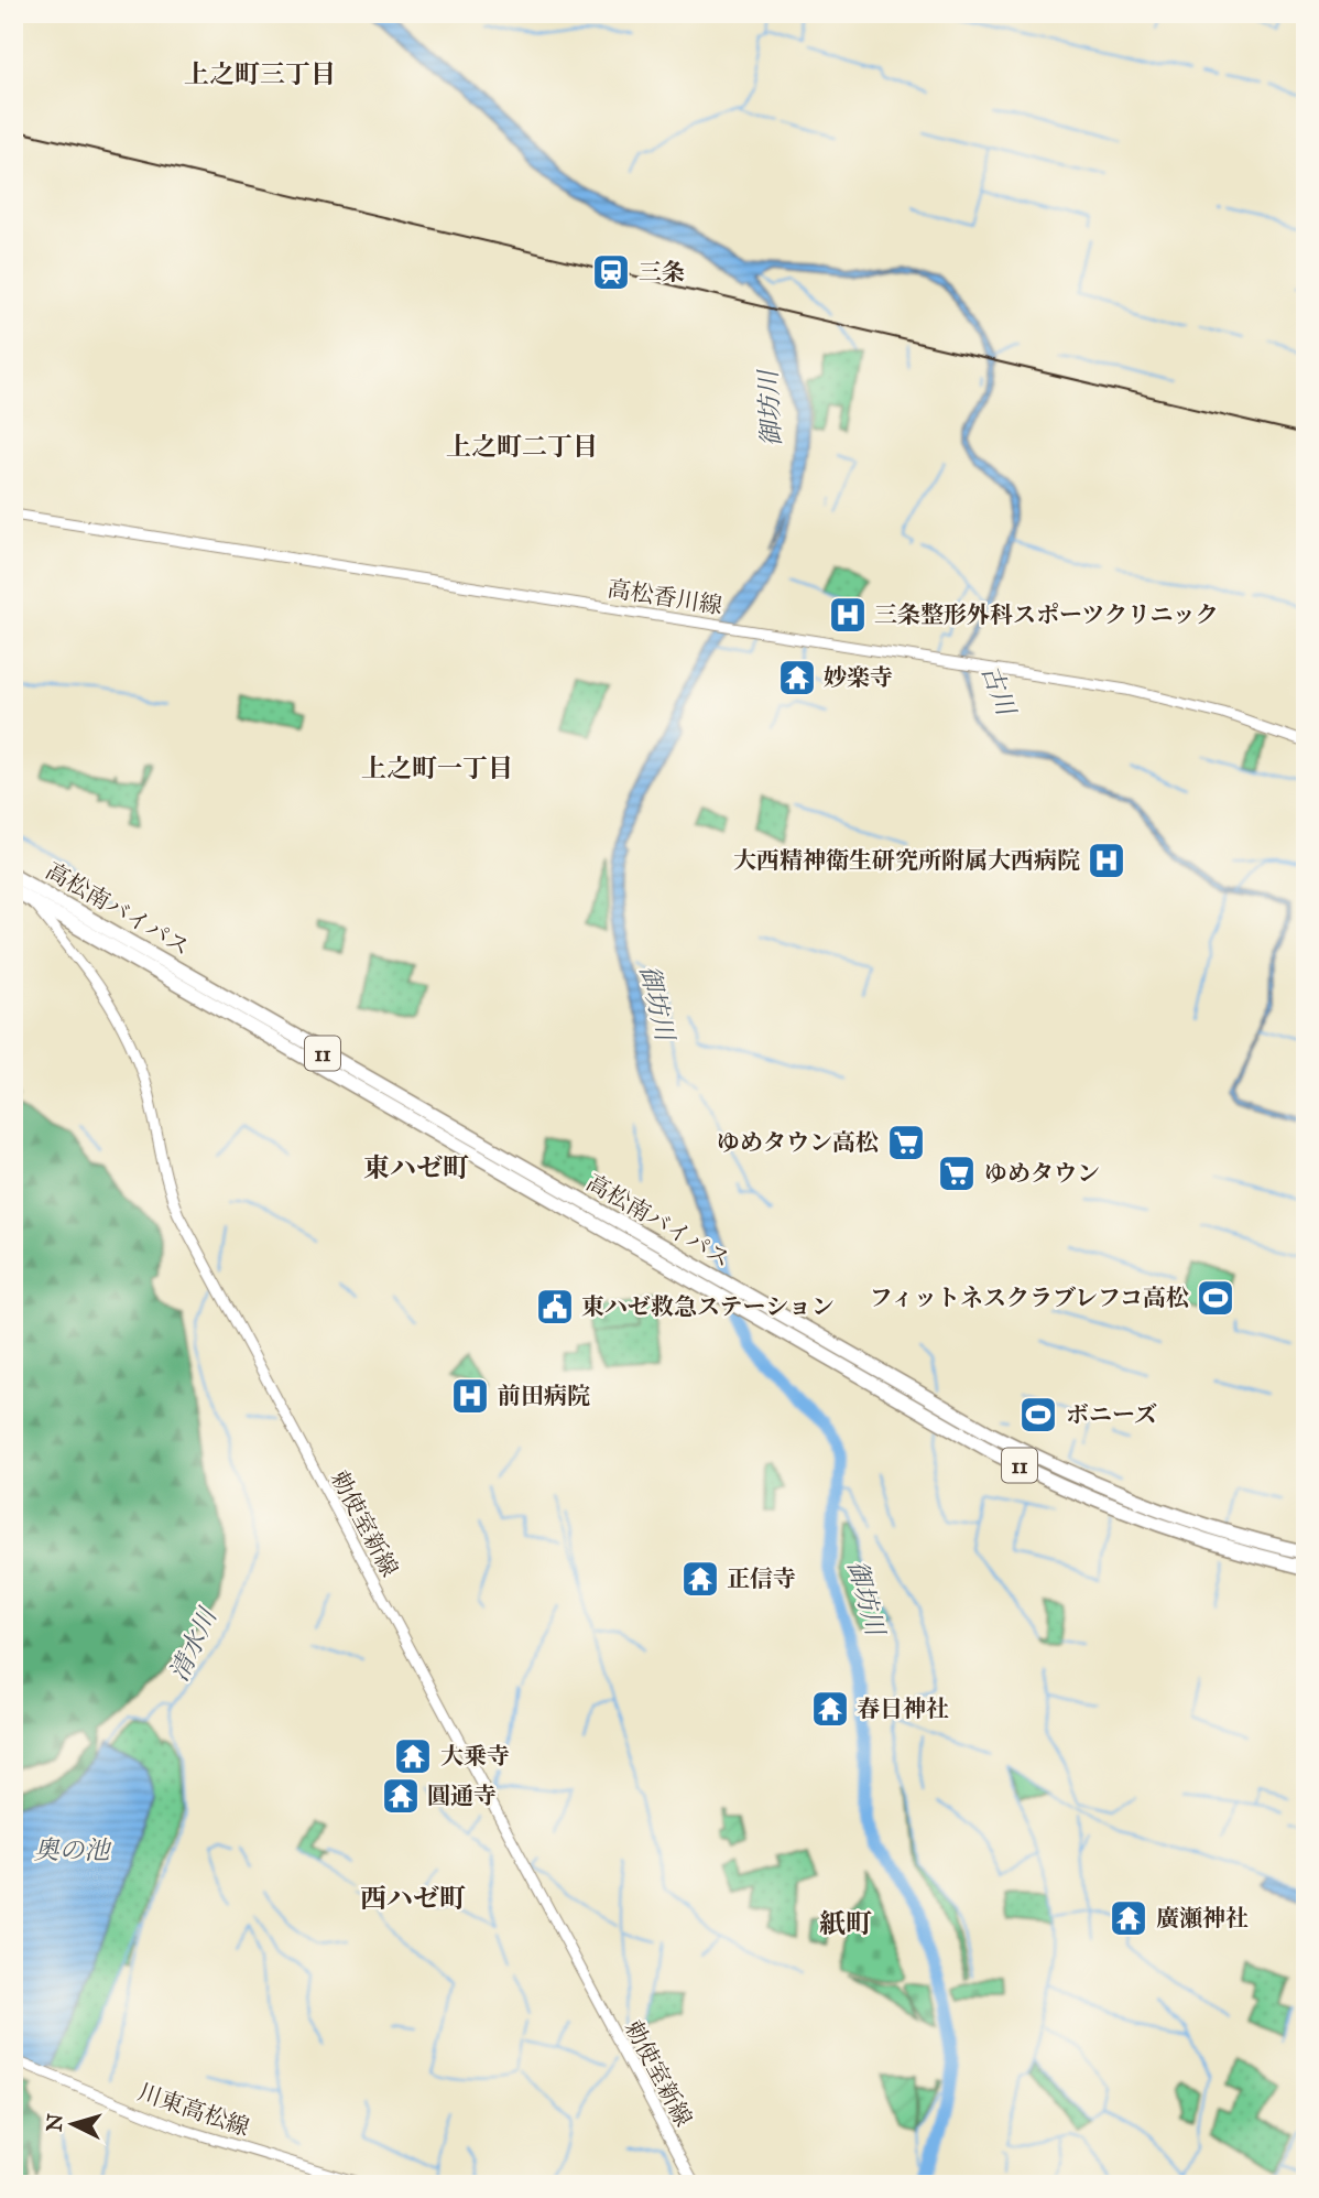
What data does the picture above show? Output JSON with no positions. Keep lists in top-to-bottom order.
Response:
{
  "streets": {
    "highway": ["高松南バイパス", "11"],
    "main road": ["高松香川線", "勅使室新線", "川東高松線"]
  },
  "crossings": [
    ["高松南バイパス", "勅使室新線"]
  ],
  "districts": [
    "上之町三丁目",
    "上之町二丁目",
    "上之町一丁目",
    "東ハゼ町",
    "西ハゼ町",
    "紙町"
  ],
  "water": [
    "御坊川",
    "古川",
    "清水川",
    "奥の池"
  ],
  "places": {
    "station": ["三条"],
    "hospital": ["三条整形外科スポーツクリニック", "大西精神衛生研究所附属大西病院", "前田病院"],
    "temple": [
      "妙楽寺",
      "正信寺",
      "春日神社",
      "大乗寺",
      "圓通寺",
      "廣瀬神社"
    ],
    "supermarket": ["ゆめタウン高松", "ゆめタウン"],
    "sports": ["フィットネスクラブレフコ高松", "ボニーズ"],
    "public building": ["東ハゼ救急ステーション"]
  },
  "north": "left"
}
